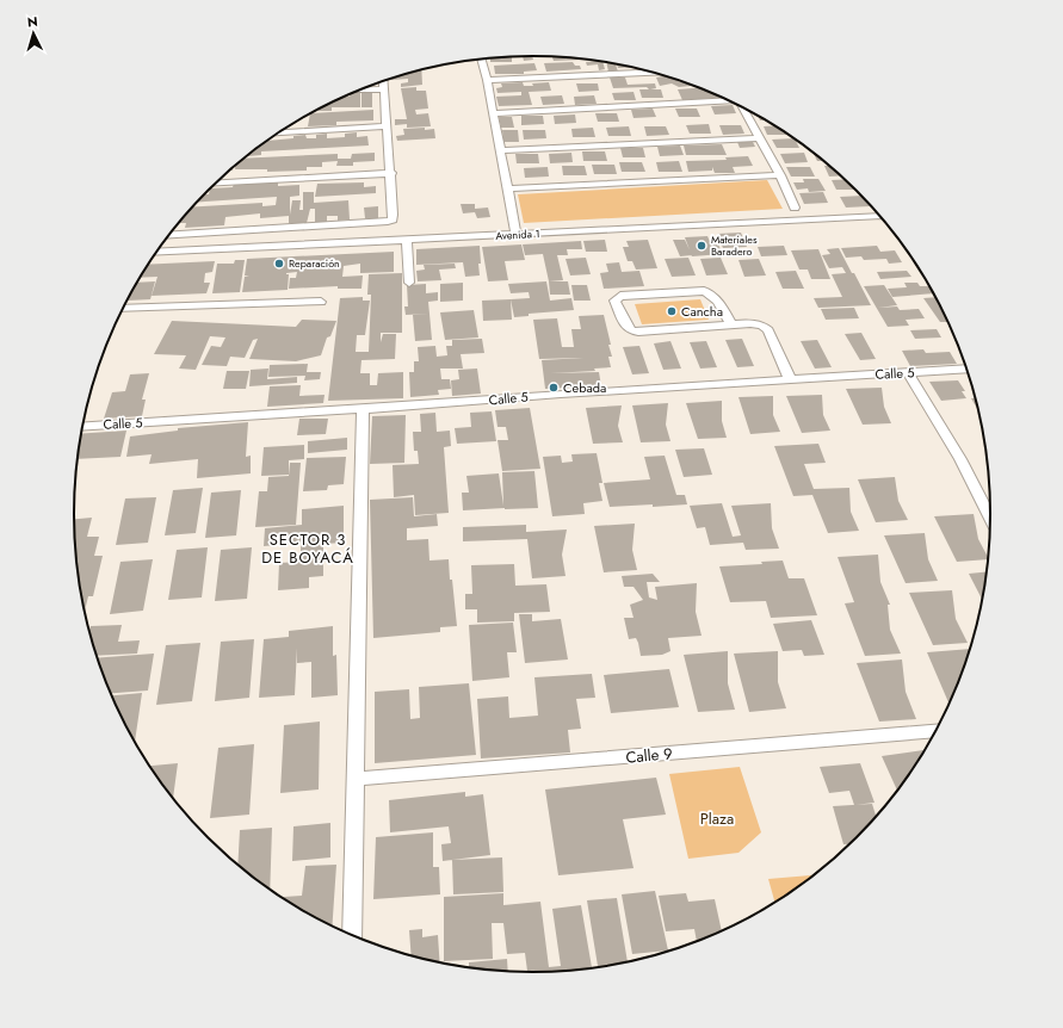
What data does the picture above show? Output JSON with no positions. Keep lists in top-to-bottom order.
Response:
{
  "streets": {
    "street": ["Avenida 1", "Calle 5", "Calle 9"]
  },
  "districts": ["SECTOR 3 DE BOYACÁ"],
  "parks": ["Plaza"],
  "places": [
    "Materiales Baradero",
    "Reparación",
    "Cancha",
    "Cebada"
  ],
  "north": "top"
}
